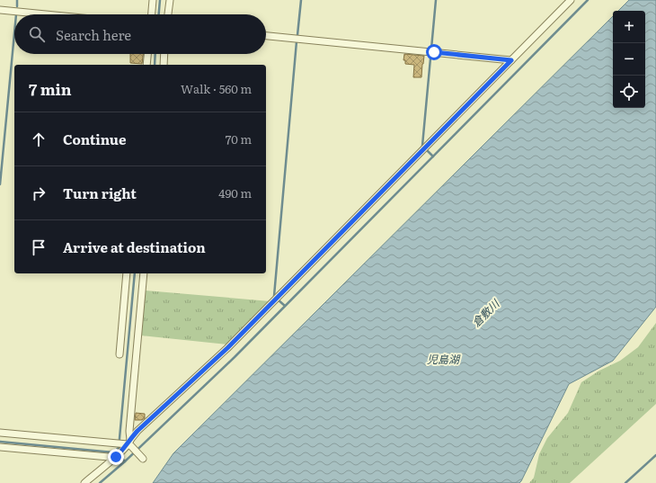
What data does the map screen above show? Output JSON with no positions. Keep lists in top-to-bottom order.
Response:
{
  "water": ["倉敷川", "児島湖"],
  "page": {
    "map_buttons": ["+", "−"],
    "search": "Search here",
    "heading": ["7 min", "Walk · 560 m"],
    "list": [
      ["Continue", "70 m"],
      ["Turn right", "490 m"],
      "Arrive at destination"
    ]
  }
}
